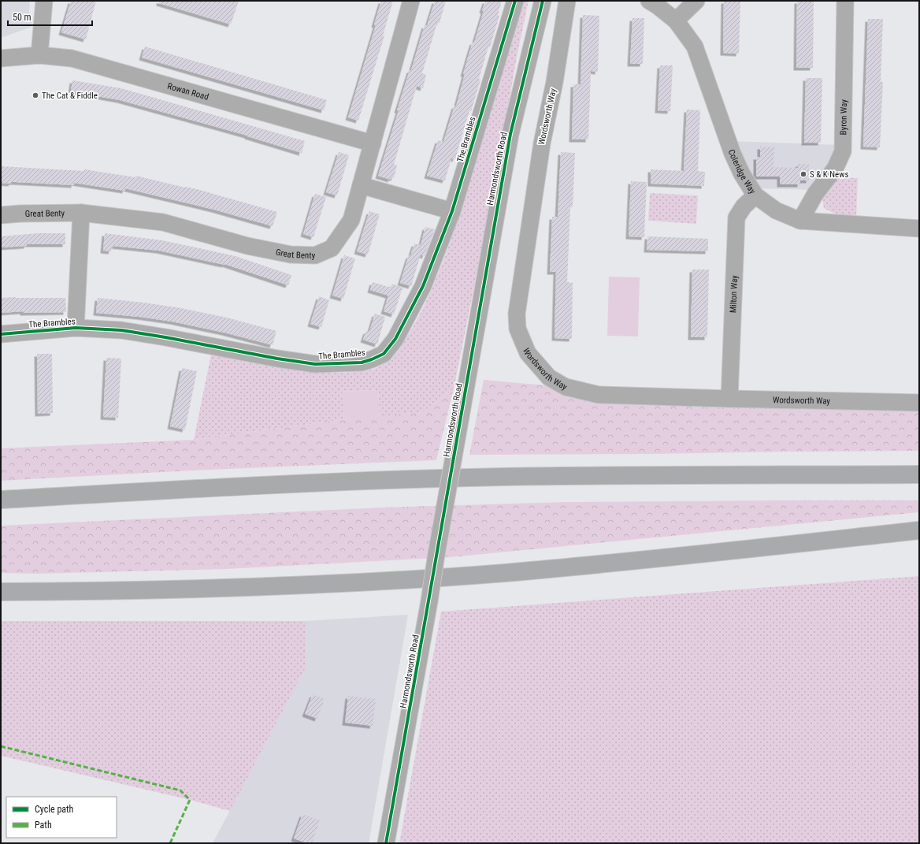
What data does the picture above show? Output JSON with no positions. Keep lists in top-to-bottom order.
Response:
{
  "streets": {
    "street": [
      "Rowan Road",
      "Wordsworth Way",
      "Byron Way",
      "The Brambles",
      "Harmondsworth Road",
      "Coleridge Way",
      "Great Benty",
      "Milton Way"
    ]
  },
  "crossings": [
    ["Rowan Road", "Great Benty"],
    ["Wordsworth Way", "Milton Way"],
    ["Byron Way", "Coleridge Way"],
    ["Coleridge Way", "Milton Way"]
  ],
  "places": ["The Cat & Fiddle", "S & K News"],
  "legend": ["Cycle path", "Path"],
  "scale_bar": "50 m"
}
